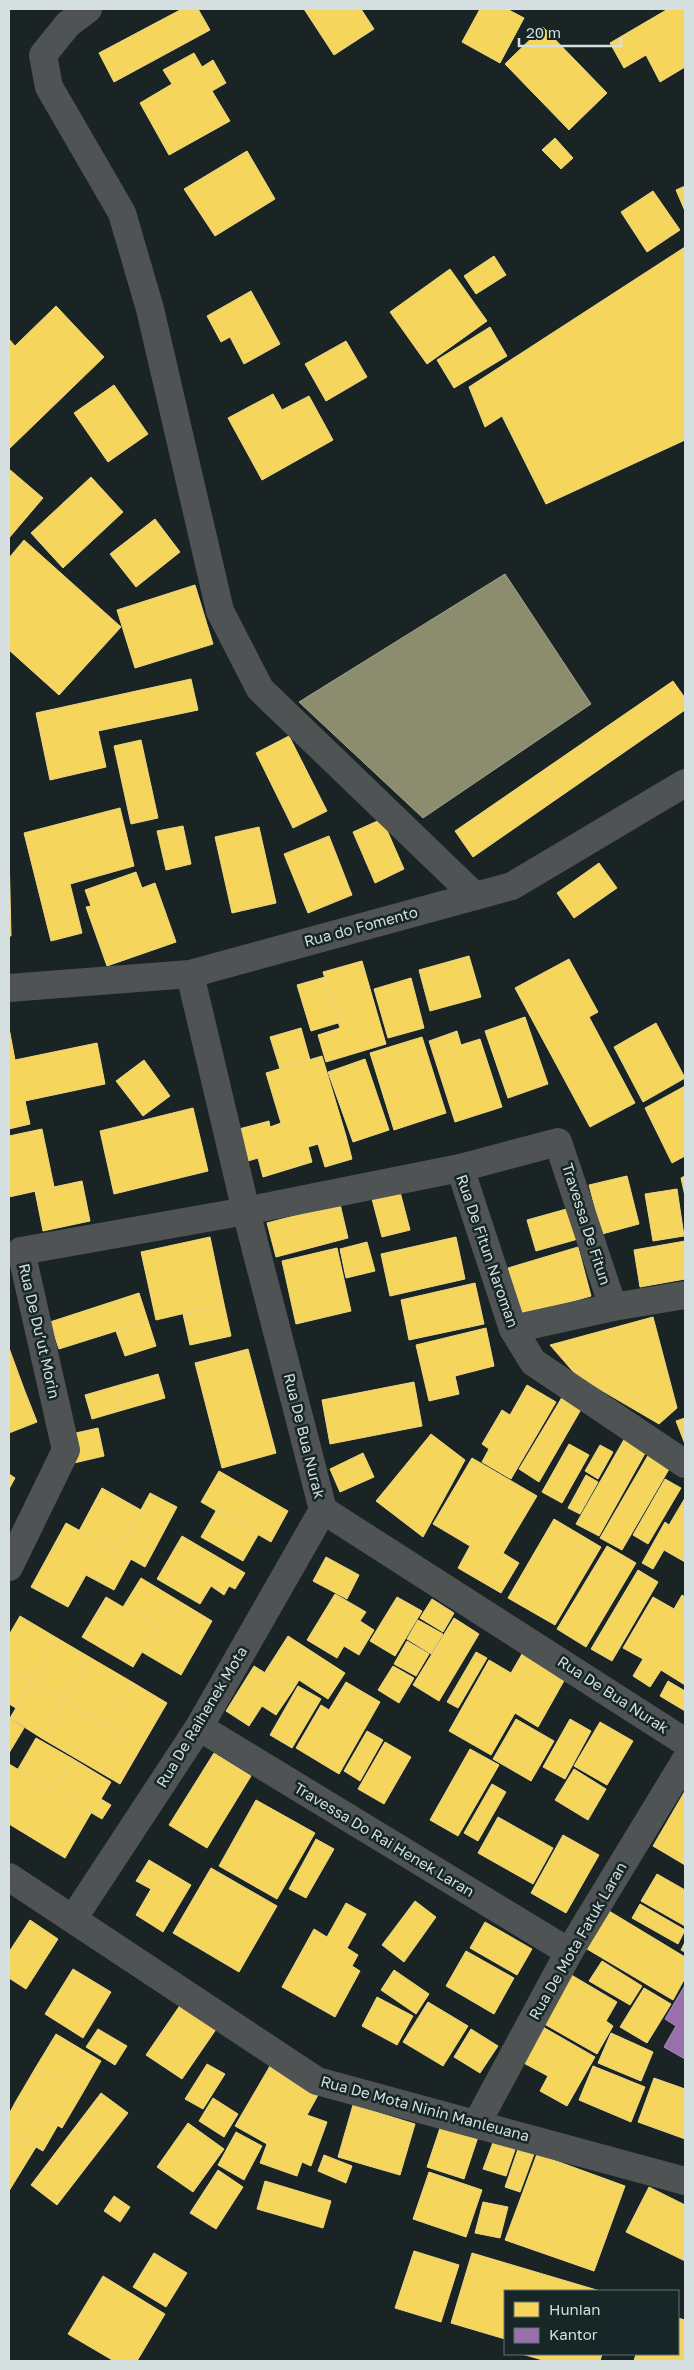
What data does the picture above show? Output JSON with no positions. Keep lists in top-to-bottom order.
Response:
{
  "streets": {
    "street": [
      "Rua do Fomento",
      "Travessa De Fitun",
      "Rua De Fitun Naroman",
      "Rua De Du’ut Morin",
      "Rua De Bua Nurak",
      "Rua De Raihenek Mota",
      "Travessa Do Rai Henek Laran",
      "Rua De Mota Fatuk Laran",
      "Rua De Mota Ninin Manleuana"
    ]
  },
  "crossings": [
    ["Rua do Fomento", "Rua De Bua Nurak"],
    ["Travessa De Fitun", "Rua De Fitun Naroman"],
    ["Rua De Fitun Naroman", "Rua De Du’ut Morin"],
    ["Rua De Fitun Naroman", "Rua De Bua Nurak"],
    ["Rua De Du’ut Morin", "Rua De Bua Nurak"],
    ["Rua De Bua Nurak", "Rua De Raihenek Mota"],
    ["Rua De Raihenek Mota", "Travessa Do Rai Henek Laran"],
    ["Rua De Raihenek Mota", "Rua De Mota Ninin Manleuana"],
    ["Travessa Do Rai Henek Laran", "Rua De Mota Fatuk Laran"],
    ["Rua De Mota Fatuk Laran", "Rua De Mota Ninin Manleuana"]
  ],
  "legend": ["Hunian", "Kantor"],
  "scale_bar": "20 m"
}
